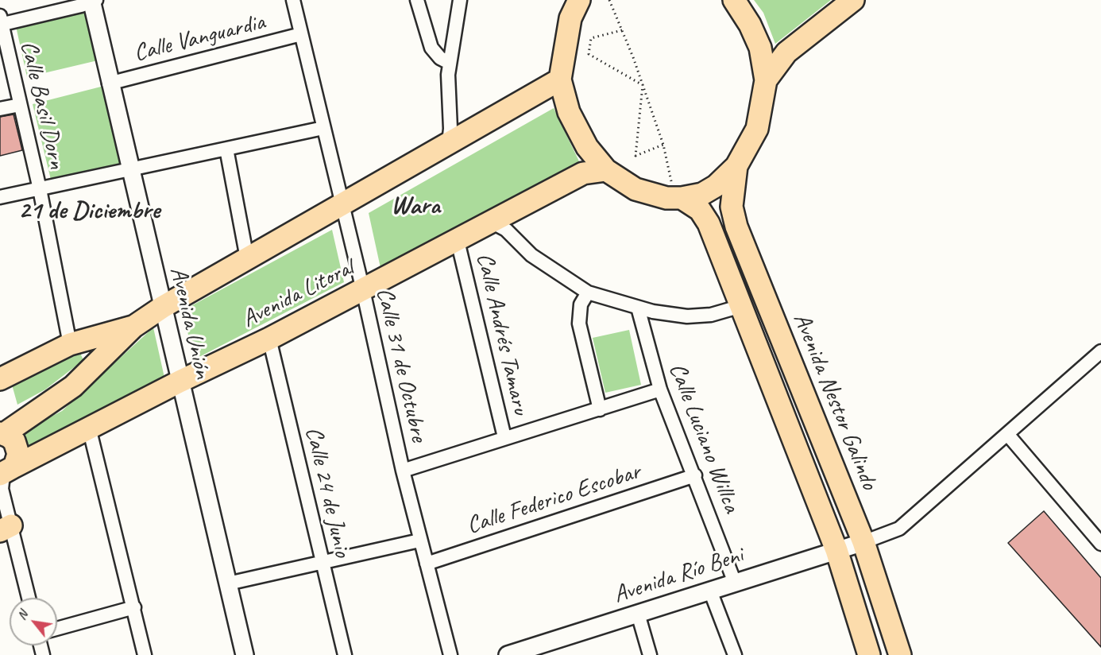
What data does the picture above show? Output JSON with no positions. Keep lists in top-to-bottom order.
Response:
{
  "streets": {
    "main road": ["Avenida Litoral", "Avenida Nestor Galindo"],
    "street": [
      "Calle Vanguardia",
      "Calle Basil Dorn",
      "Avenida Unión",
      "Calle Andrés Tamaru",
      "Calle 31 de Octubre",
      "Calle Luciano Willca",
      "Calle 24 de Junio",
      "Calle Federico Escobar",
      "Avenida Río Beni"
    ]
  },
  "crossings": [
    ["Calle Vanguardia", "Avenida Unión"],
    ["Calle Vanguardia", "Calle 31 de Octubre"],
    ["Avenida Litoral", "Avenida Unión"],
    ["Avenida Litoral", "Calle Andrés Tamaru"],
    ["Avenida Litoral", "Calle 31 de Octubre"],
    ["Avenida Litoral", "Calle 24 de Junio"],
    ["Calle 31 de Octubre", "Calle Federico Escobar"],
    ["Avenida Nestor Galindo", "Avenida Río Beni"],
    ["Calle Luciano Willca", "Calle Federico Escobar"],
    ["Calle Luciano Willca", "Avenida Río Beni"]
  ],
  "districts": ["Wara", "21 de Diciembre"],
  "north": "top left"
}
